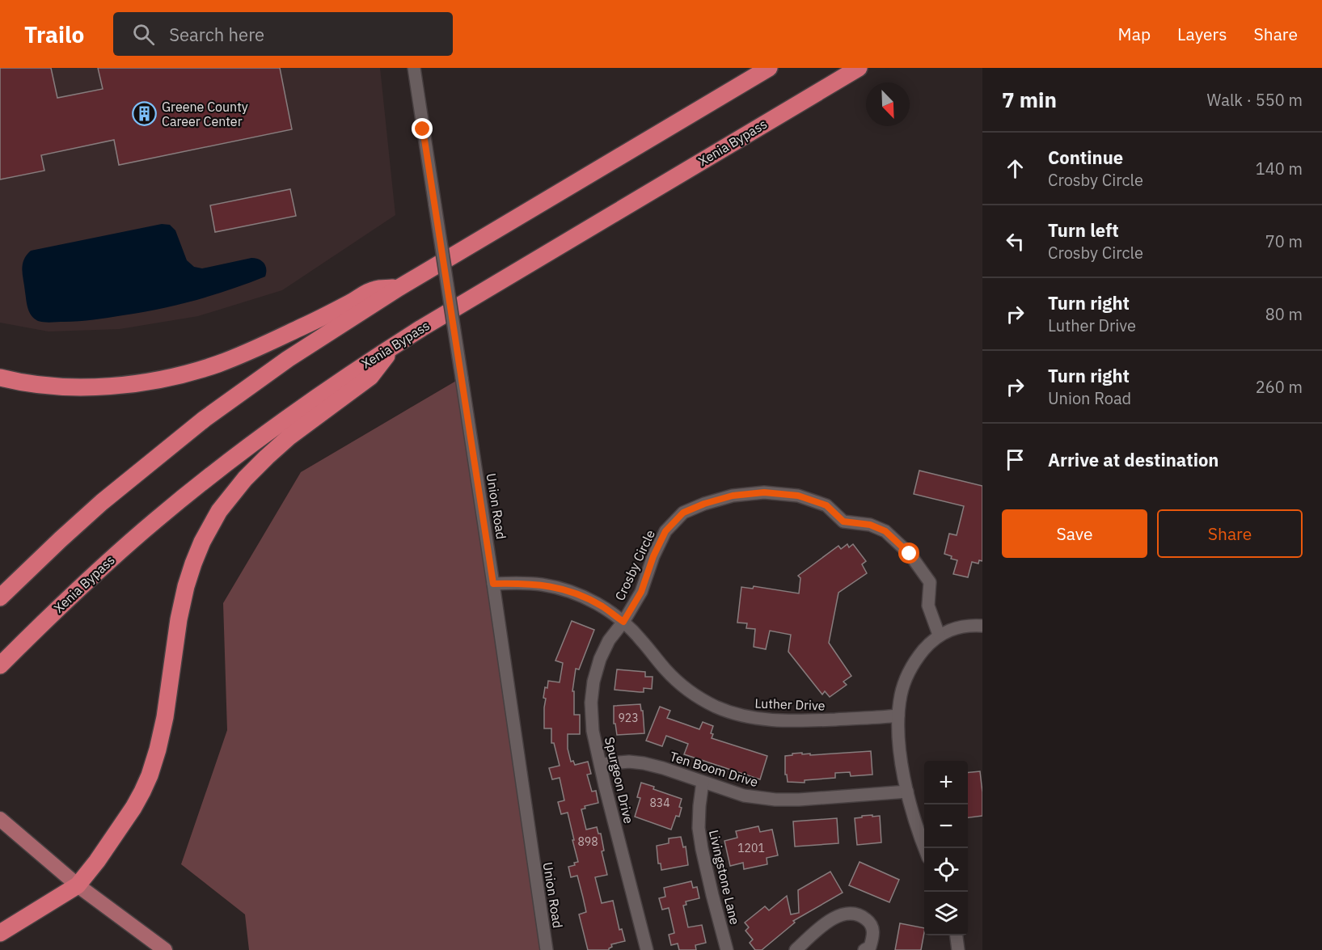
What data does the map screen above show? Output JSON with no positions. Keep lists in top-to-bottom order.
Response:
{
  "streets": {
    "highway": ["Xenia Bypass"],
    "street": [
      "Union Road",
      "Crosby Circle",
      "Luther Drive",
      "Ten Boom Drive",
      "Spurgeon Drive",
      "Livingstone Lane"
    ]
  },
  "crossings": [
    ["Union Road", "Luther Drive"],
    ["Crosby Circle", "Luther Drive"],
    ["Crosby Circle", "Spurgeon Drive"],
    ["Luther Drive", "Spurgeon Drive"],
    ["Ten Boom Drive", "Spurgeon Drive"],
    ["Ten Boom Drive", "Livingstone Lane"]
  ],
  "places": {
    "building": ["Greene County Career Center"]
  },
  "house_numbers": [
    "923",
    "834",
    "898",
    "1201"
  ],
  "north": "bottom right",
  "page": {
    "header": "Trailo",
    "search": "Search here",
    "nav": ["Map", "Layers", "Share"],
    "heading": ["7 min", "Walk · 550 m"],
    "list": [
      ["Continue", "Crosby Circle", "140 m"],
      ["Turn left", "Crosby Circle", "70 m"],
      ["Turn right", "Luther Drive", "80 m"],
      ["Turn right", "Union Road", "260 m"],
      "Arrive at destination"
    ],
    "buttons": ["Save", "Share"],
    "map_buttons": ["+", "−"]
  }
}
